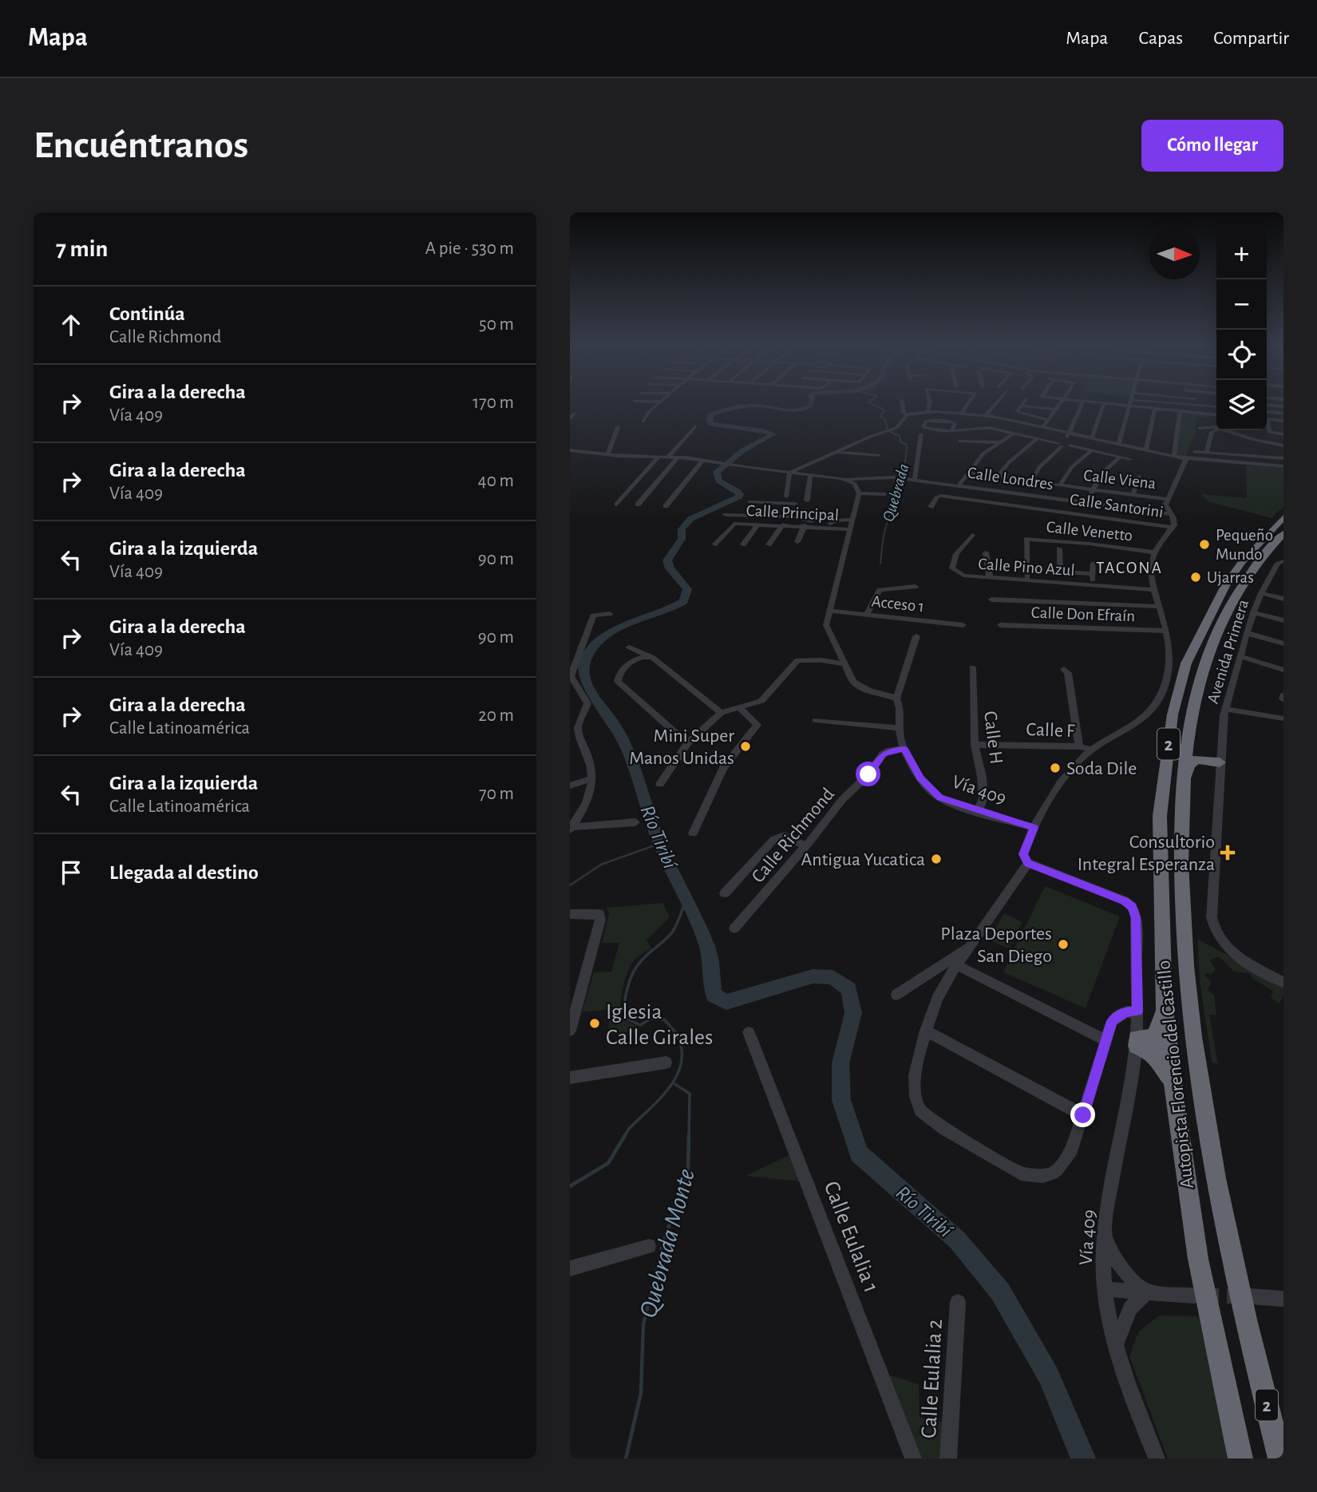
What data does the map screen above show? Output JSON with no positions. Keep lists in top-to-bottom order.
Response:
{
  "streets": {
    "highway": ["2", "Autopista Florencio del Castillo"],
    "street": [
      "Calle Londres",
      "Calle Viena",
      "Calle Santorini",
      "Calle Principal",
      "Calle Venetto",
      "Calle Pino Azul",
      "Acceso 1",
      "Calle Don Efraín",
      "Avenida Primera",
      "Calle F",
      "Calle H",
      "Vía 409",
      "Calle Richmond",
      "Calle Eulalia 1",
      "Calle Eulalia 2"
    ]
  },
  "crossings": [
    ["Calle F", "Calle H"],
    ["Calle H", "Vía 409"],
    ["Vía 409", "Calle Richmond"]
  ],
  "districts": ["TACONA"],
  "water": ["Quebrada", "Río Tiribí", "Quebrada Monte"],
  "places": {
    "other": [
      "Pequeño Mundo",
      "Ujarras",
      "Mini Super Manos Unidas",
      "Soda Dile",
      "Antigua Yucatica",
      "Plaza Deportes San Diego",
      "Iglesia Calle Girales"
    ],
    "health": ["Consultorio Integral Esperanza"]
  },
  "north": "right",
  "page": {
    "header": "Mapa",
    "nav": ["Mapa", "Capas", "Compartir"],
    "buttons": "Cómo llegar",
    "title": "Encuéntranos",
    "heading": ["7 min", "A pie · 530 m"],
    "map_buttons": ["+", "−"],
    "list": [
      ["Continúa", "Calle Richmond", "50 m"],
      ["Gira a la derecha", "Vía 409", "170 m"],
      ["Gira a la derecha", "Vía 409", "40 m"],
      ["Gira a la izquierda", "Vía 409", "90 m"],
      ["Gira a la derecha", "Vía 409", "90 m"],
      ["Gira a la derecha", "Calle Latinoamérica", "20 m"],
      ["Gira a la izquierda", "Calle Latinoamérica", "70 m"],
      "Llegada al destino"
    ]
  }
}
